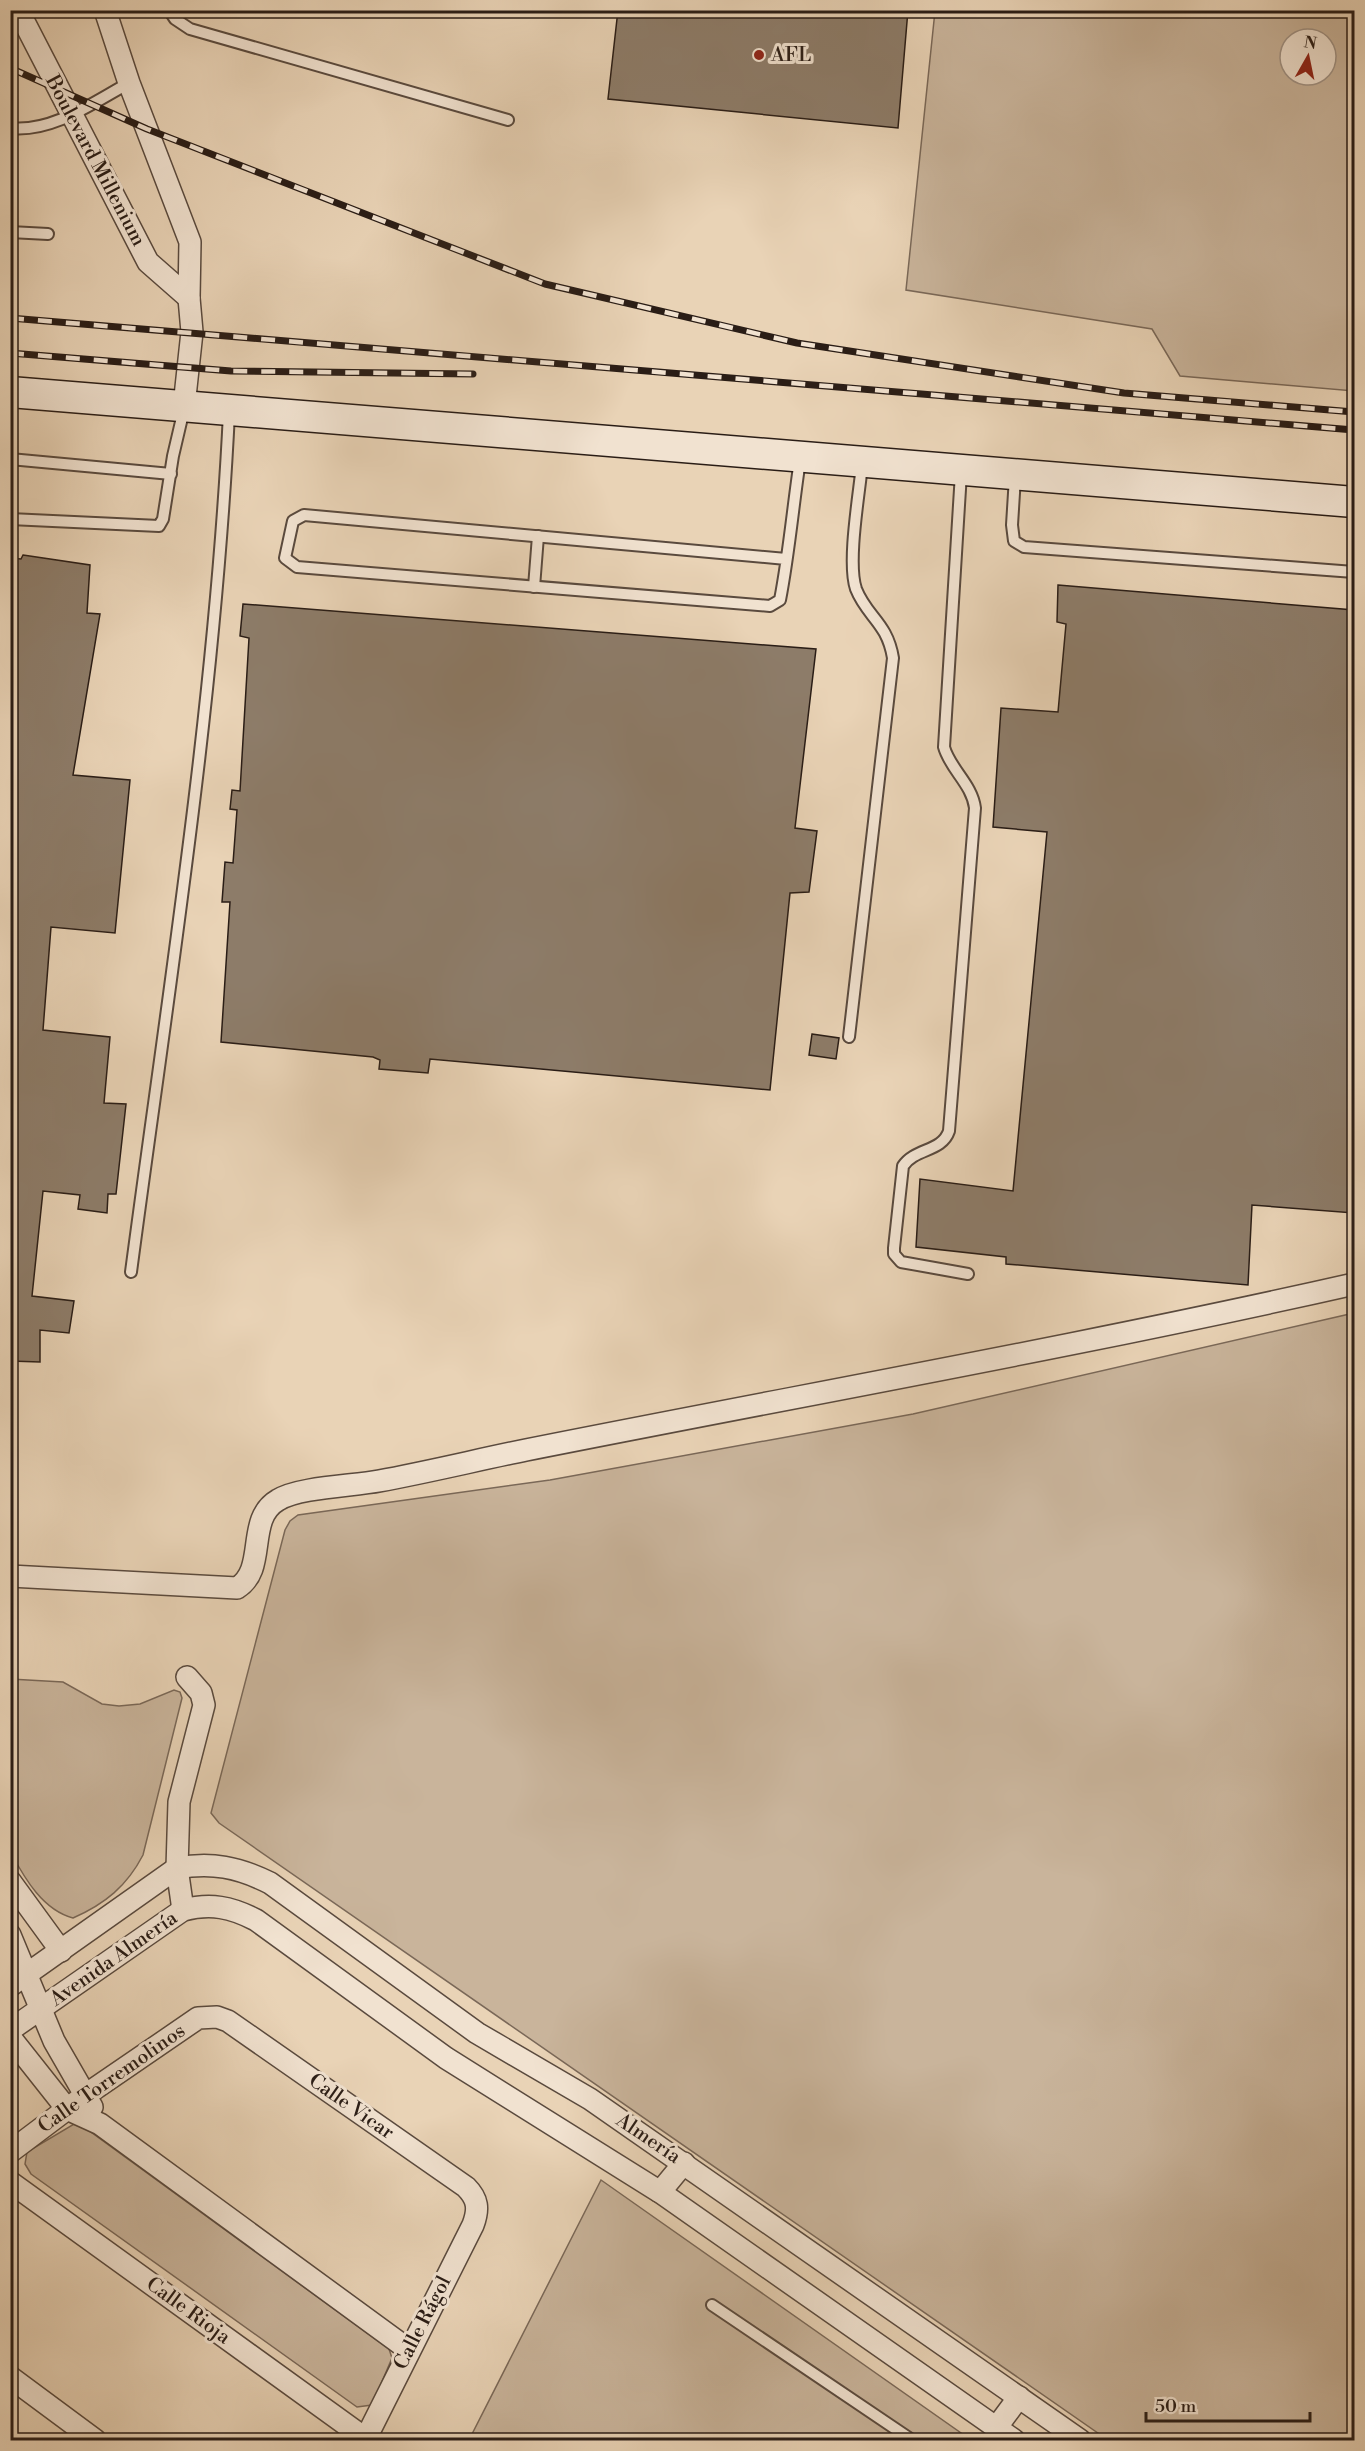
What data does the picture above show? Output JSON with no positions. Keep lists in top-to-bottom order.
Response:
{
  "streets": {
    "street": [
      "Boulevard Millenium",
      "Avenida Almería",
      "Calle Torremolinos",
      "Calle Vicar",
      "Almería",
      "Calle Rioja",
      "Calle Rágol"
    ]
  },
  "crossings": [
    ["Avenida Almería", "Almería"],
    ["Calle Torremolinos", "Calle Vicar"],
    ["Calle Vicar", "Calle Rágol"],
    ["Calle Rioja", "Calle Rágol"]
  ],
  "places": ["AFL"],
  "scale_bar": "50 m",
  "north": "top"
}
